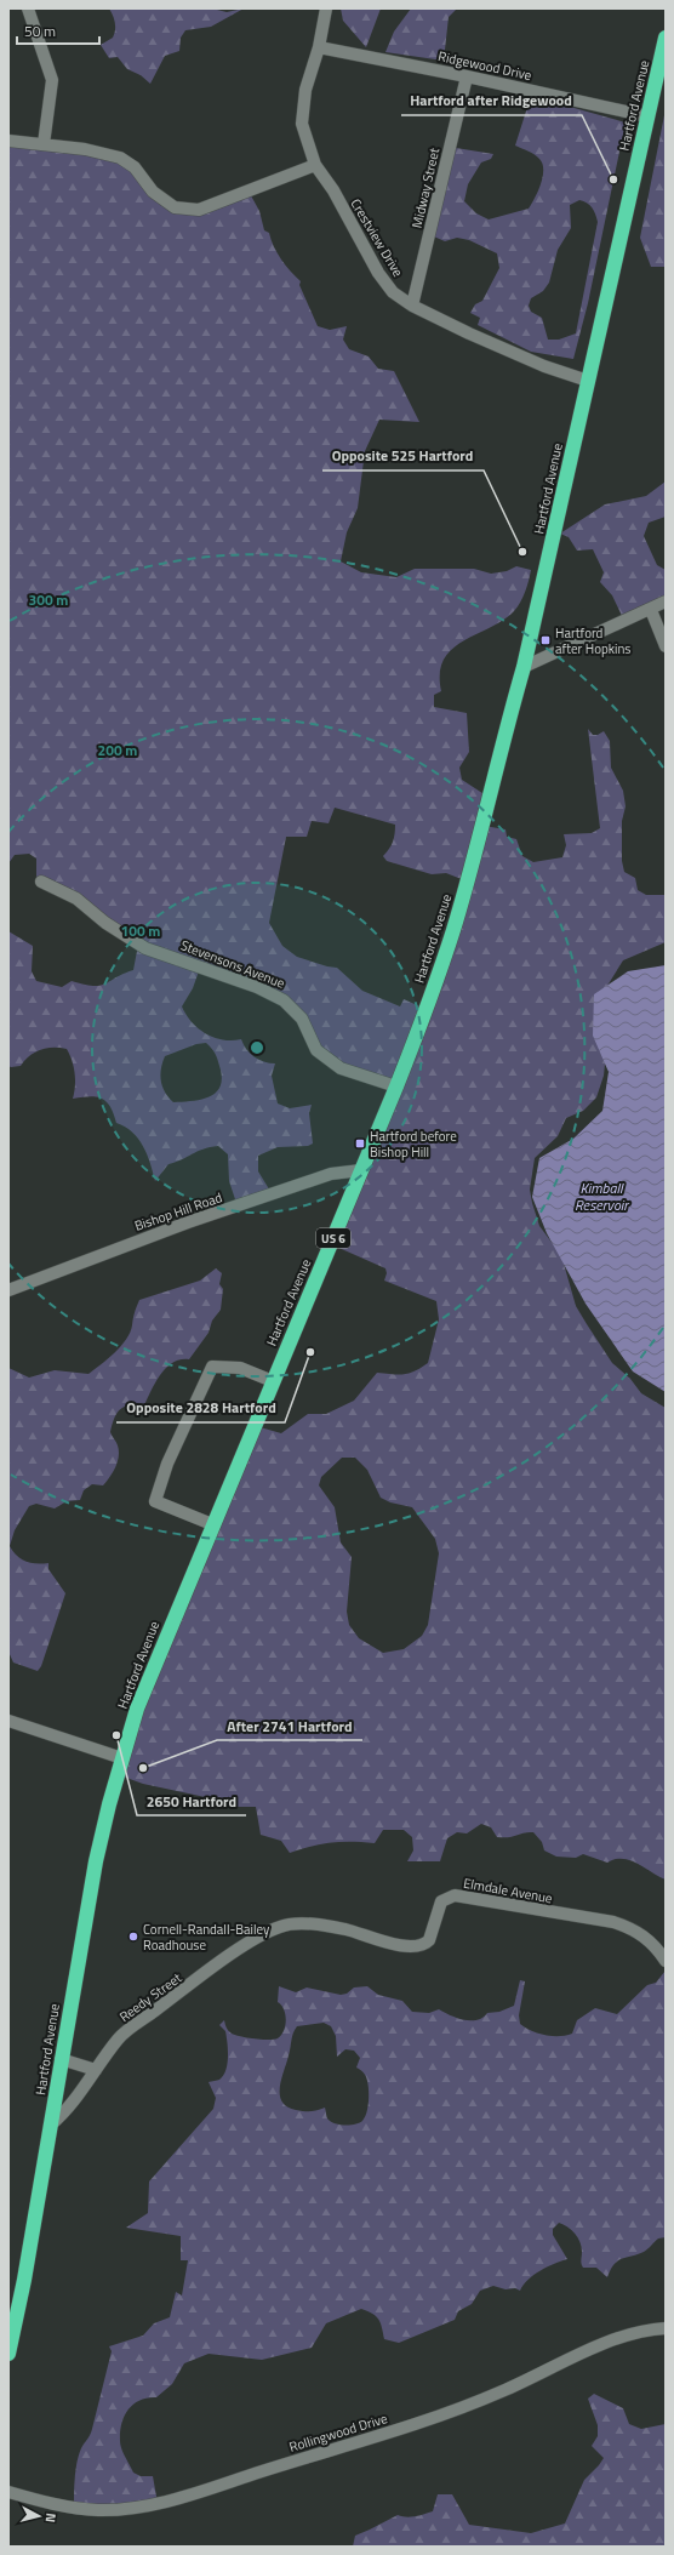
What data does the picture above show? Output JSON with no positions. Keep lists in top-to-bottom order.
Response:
{
  "streets": {
    "highway": ["Hartford Avenue", "US 6"],
    "street": [
      "Ridgewood Drive",
      "Midway Street",
      "Crestview Drive",
      "Stevensons Avenue",
      "Bishop Hill Road",
      "Elmdale Avenue",
      "Reedy Street",
      "Rollingwood Drive"
    ]
  },
  "crossings": [
    ["Ridgewood Drive", "Hartford Avenue"],
    ["Ridgewood Drive", "Midway Street"],
    ["Ridgewood Drive", "Crestview Drive"],
    ["Hartford Avenue", "Crestview Drive"],
    ["Hartford Avenue", "Stevensons Avenue"],
    ["Hartford Avenue", "Bishop Hill Road"],
    ["Hartford Avenue", "Reedy Street"],
    ["Midway Street", "Crestview Drive"],
    ["Elmdale Avenue", "Reedy Street"]
  ],
  "water": ["Kimball Reservoir"],
  "places": {
    "other": [
      "Hartford after Ridgewood",
      "Opposite 525 Hartford",
      "Opposite 2828 Hartford",
      "2650 Hartford",
      "After 2741 Hartford",
      "Cornell-Randall-Bailey Roadhouse"
    ],
    "transit": ["Hartford after Hopkins", "Hartford before Bishop Hill"]
  },
  "scale_bar": "50 m",
  "north": "right",
  "rings": ["300 m", "200 m", "100 m"]
}
